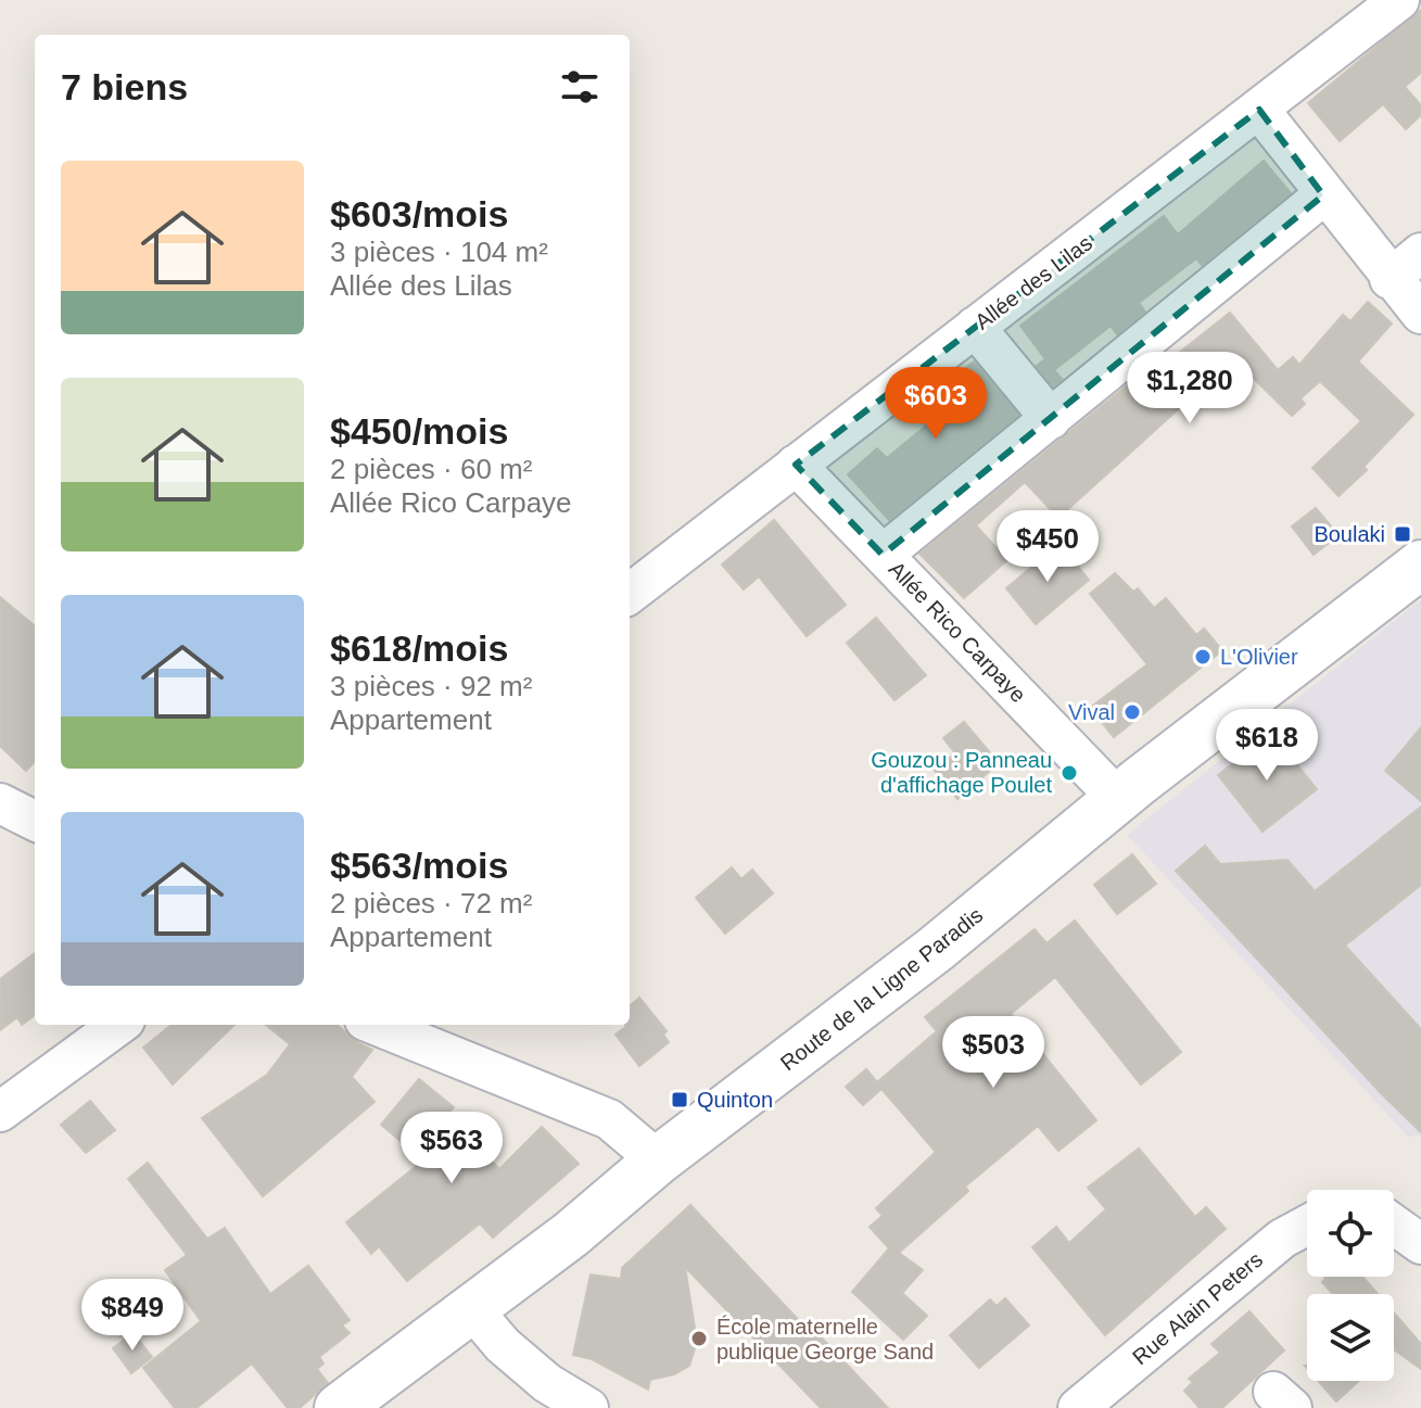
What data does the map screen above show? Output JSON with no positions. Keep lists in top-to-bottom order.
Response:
{
  "streets": {
    "main road": ["Route de la Ligne Paradis"],
    "street": ["Allée des Lilas", "Allée Rico Carpaye", "Rue Alain Peters"]
  },
  "crossings": [
    ["Allée des Lilas", "Allée Rico Carpaye"],
    ["Allée Rico Carpaye", "Route de la Ligne Paradis"]
  ],
  "places": {
    "transit": ["Boulaki", "Quinton"],
    "other": [
      "L'Olivier",
      "Vival",
      "Gouzou : Panneau d'affichage Poulet",
      "École maternelle publique George Sand"
    ]
  },
  "page": {
    "heading": "7 biens",
    "list": [
      {
        "name": "$603/mois",
        "note": "3 pièces · 104 m² · Allée des Lilas"
      },
      {
        "name": "$450/mois",
        "note": "2 pièces · 60 m² · Allée Rico Carpaye"
      },
      {
        "name": "$618/mois",
        "note": "3 pièces · 92 m² · Appartement"
      },
      {
        "name": "$563/mois",
        "note": "2 pièces · 72 m² · Appartement"
      }
    ],
    "price": [
      "$1,280",
      "$603",
      "$450",
      "$618",
      "$503",
      "$563",
      "$849"
    ]
  }
}
